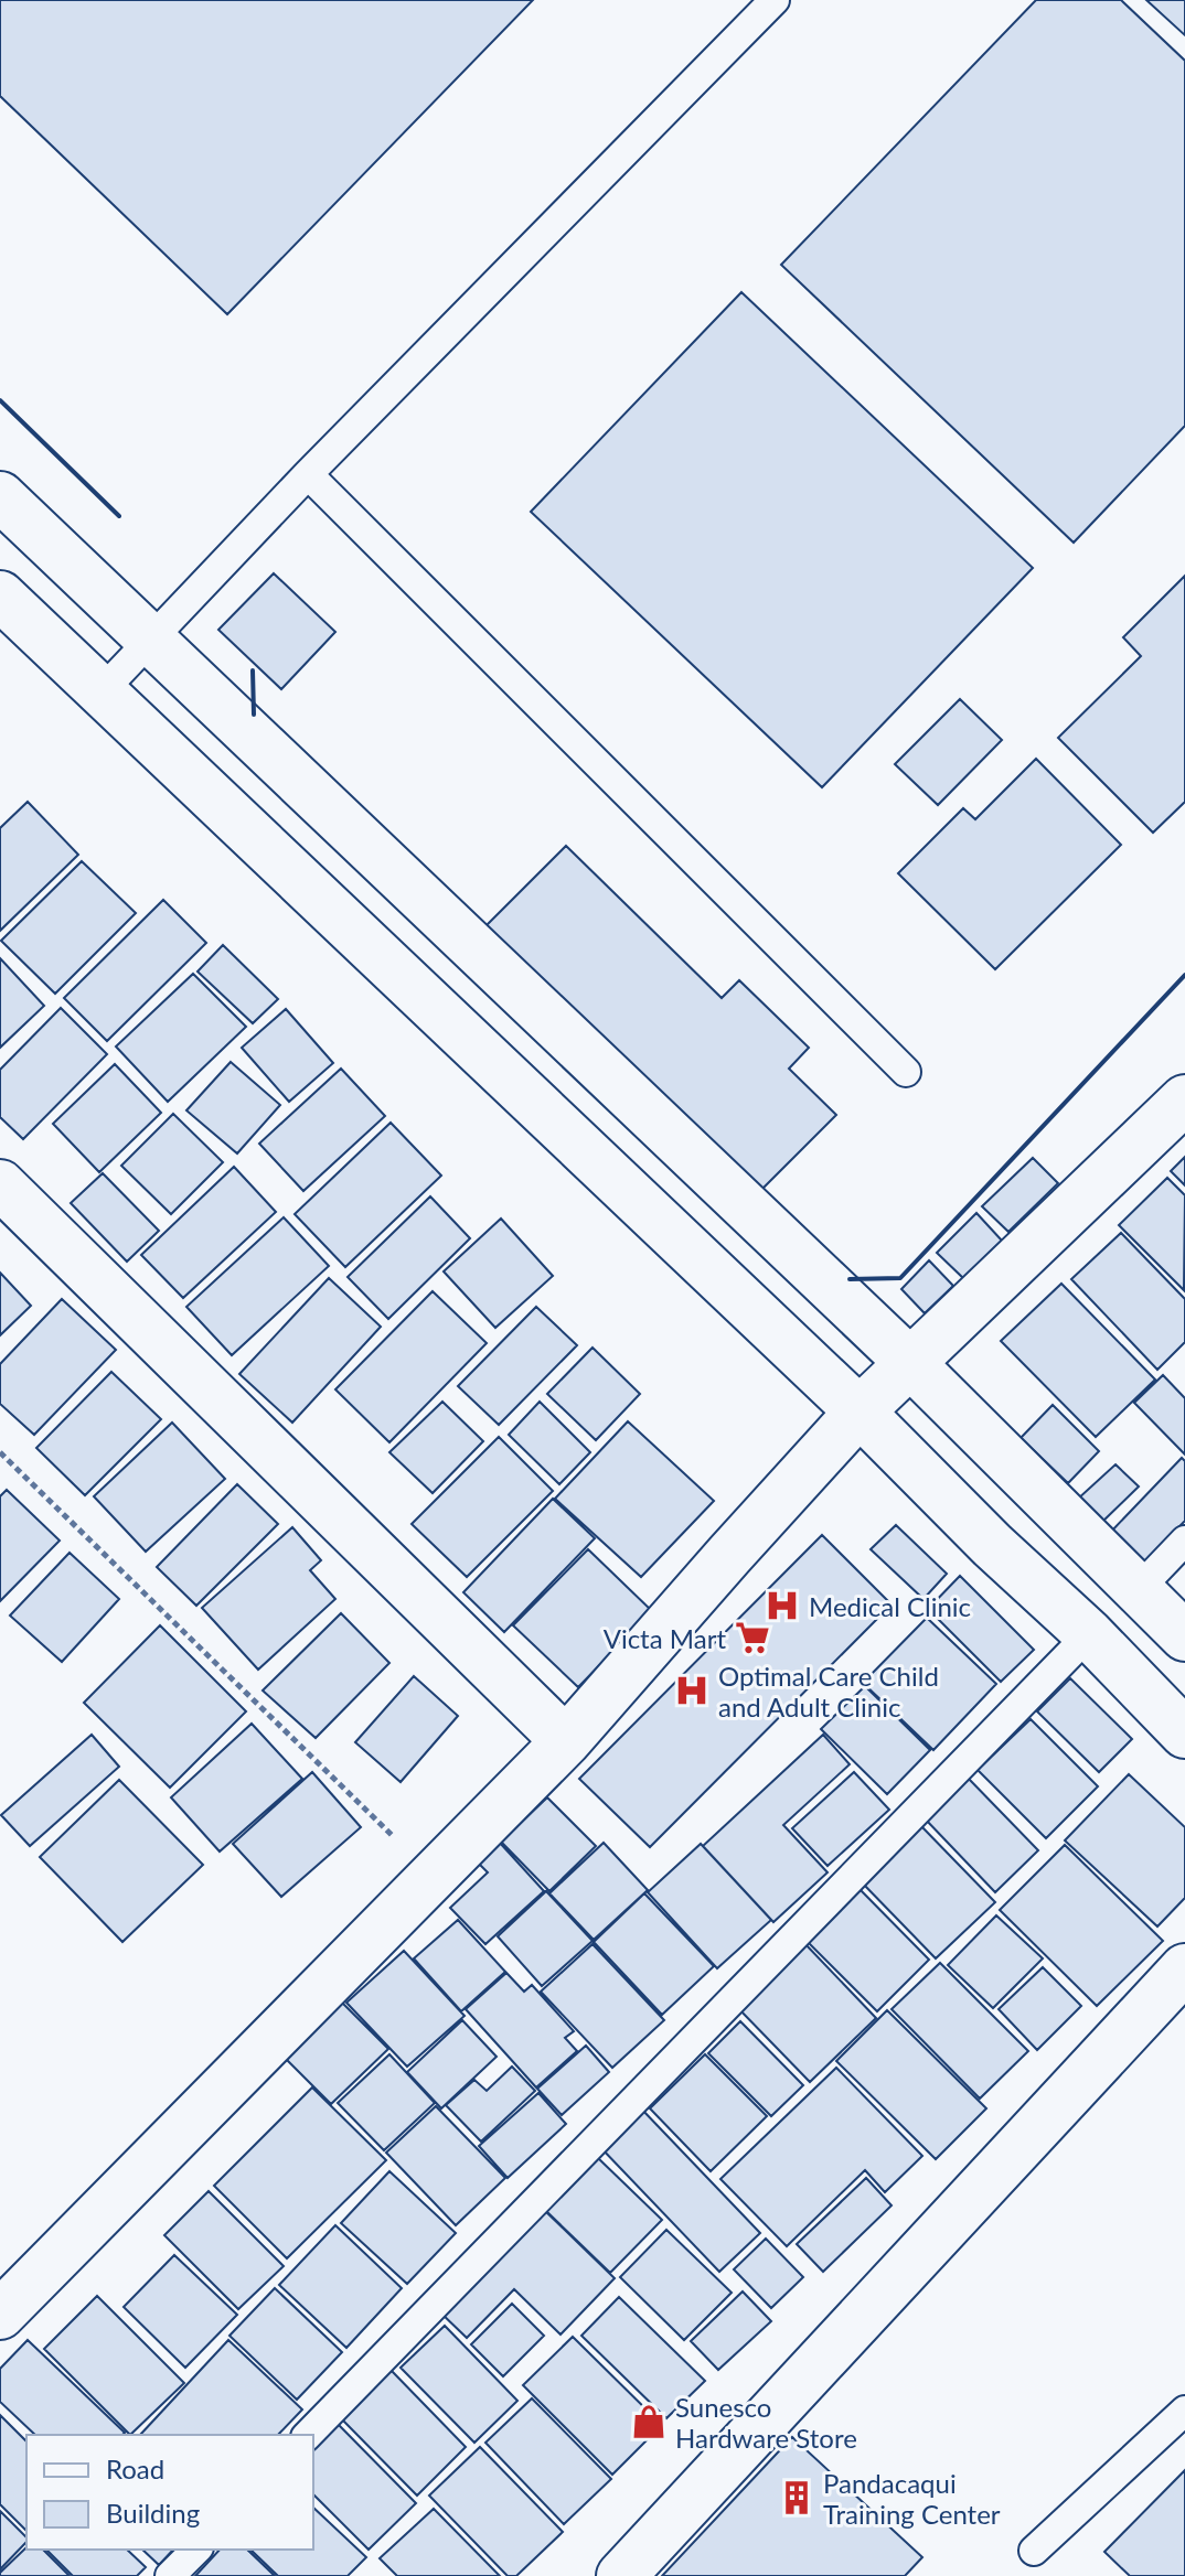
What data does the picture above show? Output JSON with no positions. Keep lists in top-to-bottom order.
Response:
{
  "places": {
    "hospital": ["Medical Clinic", "Optimal Care Child and Adult Clinic"],
    "supermarket": ["Victa Mart"],
    "shop": ["Sunesco Hardware Store"],
    "building": ["Pandacaqui Training Center"]
  },
  "legend": ["Road", "Building"]
}
